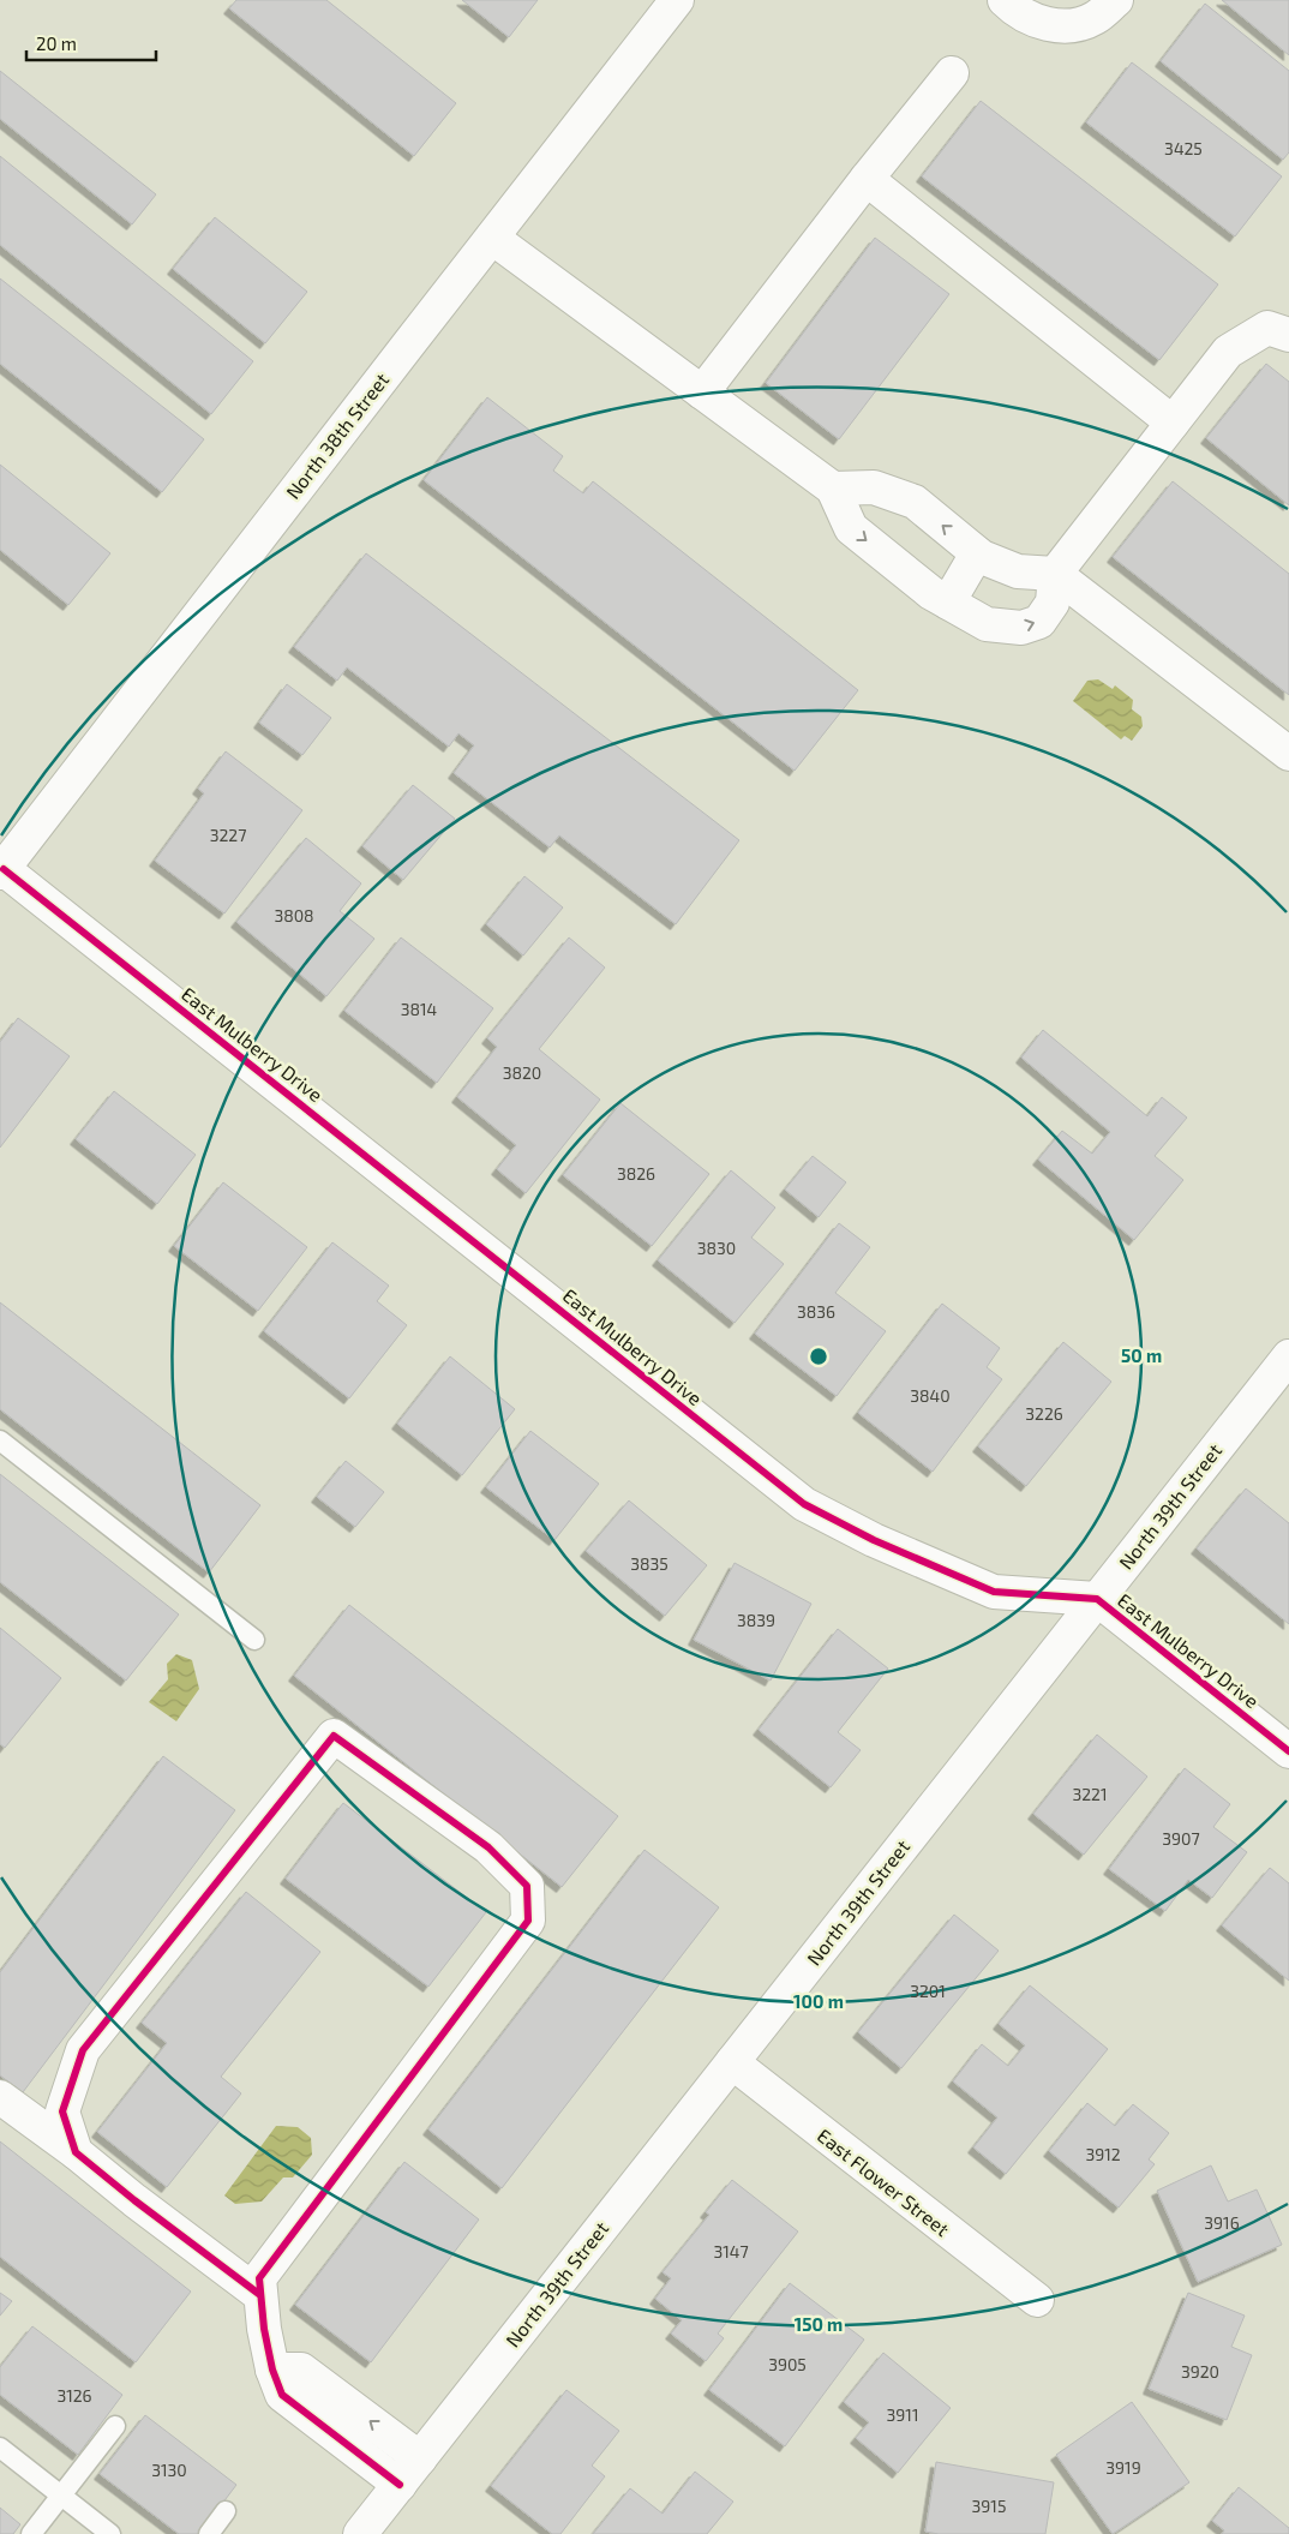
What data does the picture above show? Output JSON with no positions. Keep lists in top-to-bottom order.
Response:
{
  "streets": {
    "street": [
      "North 38th Street",
      "East Mulberry Drive",
      "North 39th Street",
      "East Flower Street"
    ]
  },
  "crossings": [
    ["North 38th Street", "East Mulberry Drive"],
    ["East Mulberry Drive", "North 39th Street"],
    ["North 39th Street", "East Flower Street"]
  ],
  "house_numbers": [
    "3425",
    "3227",
    "3808",
    "3814",
    "3820",
    "3826",
    "3830",
    "3836",
    "3840",
    "3226",
    "3835",
    "3839",
    "3221",
    "3907",
    "3201",
    "3912",
    "3916",
    "3147",
    "3905",
    "3920",
    "3126",
    "3911",
    "3919",
    "3130",
    "3915"
  ],
  "scale_bar": "20 m",
  "rings": ["50 m", "100 m", "150 m"]
}
